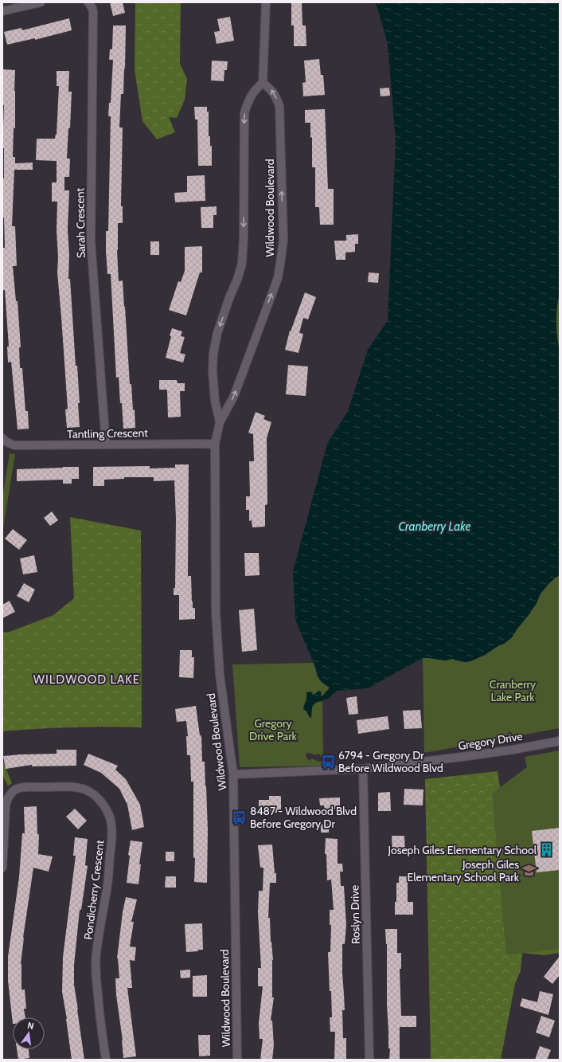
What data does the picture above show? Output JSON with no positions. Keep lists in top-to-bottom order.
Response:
{
  "streets": {
    "street": [
      "Wildwood Boulevard",
      "Sarah Crescent",
      "Tantling Crescent",
      "Gregory Drive",
      "Pondicherry Crescent",
      "Roslyn Drive"
    ]
  },
  "crossings": [
    ["Wildwood Boulevard", "Tantling Crescent"],
    ["Wildwood Boulevard", "Gregory Drive"],
    ["Sarah Crescent", "Tantling Crescent"],
    ["Gregory Drive", "Roslyn Drive"]
  ],
  "districts": ["WILDWOOD LAKE"],
  "water": ["Cranberry Lake"],
  "parks": ["Cranberry Lake Park", "Gregory Drive Park"],
  "places": {
    "bus stop": ["6794 - Gregory Dr Before Wildwood Blvd", "8487 - Wildwood Blvd Before Gregory Dr"],
    "building": ["Joseph Giles Elementary School"],
    "school or university": ["Joseph Giles Elementary School Park"]
  },
  "north": "top"
}
